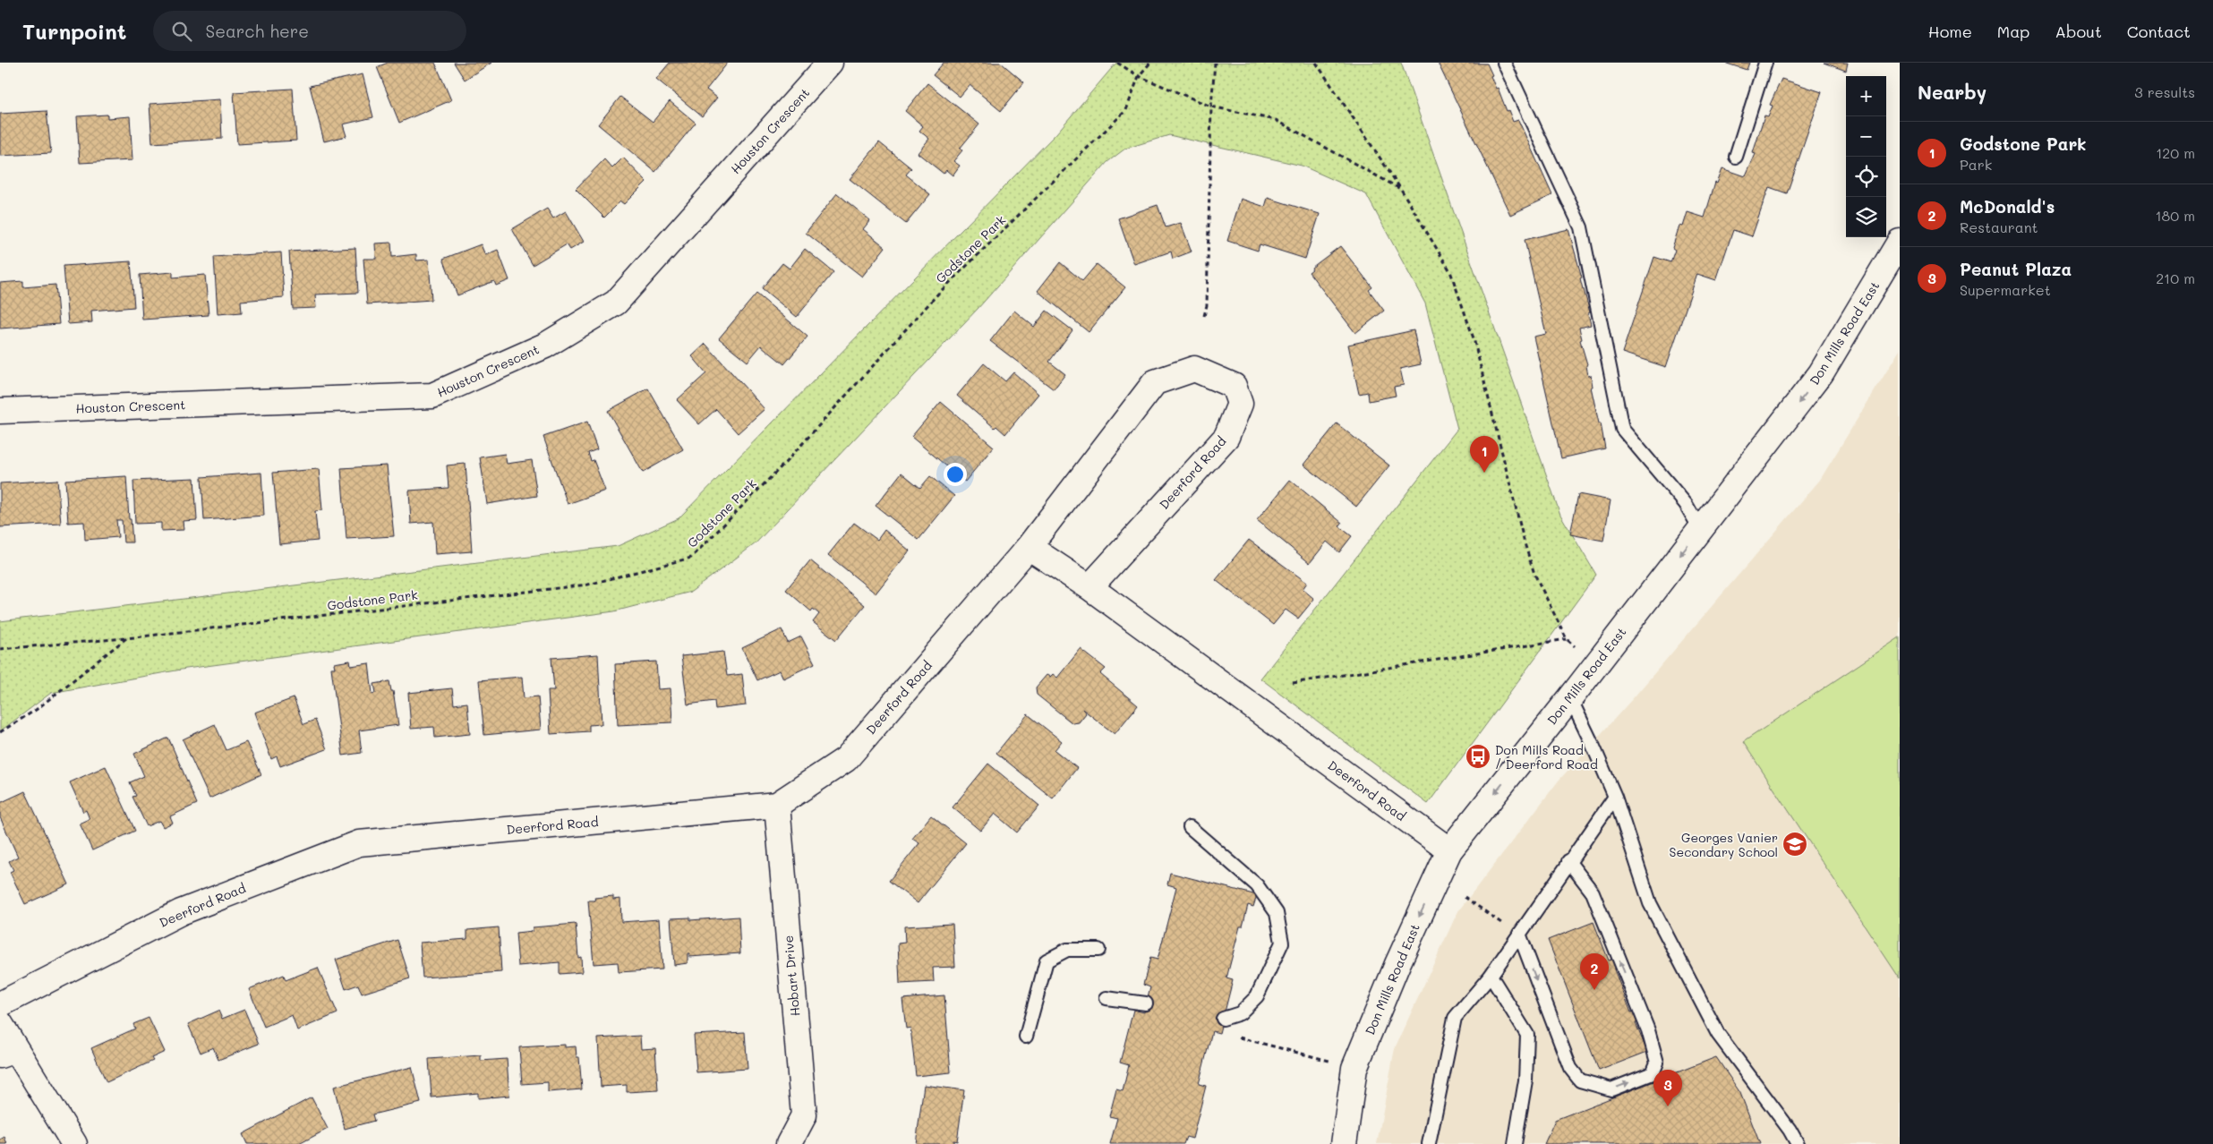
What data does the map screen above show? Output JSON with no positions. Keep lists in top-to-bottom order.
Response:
{
  "streets": {
    "street": [
      "Houston Crescent",
      "Don Mills Road East",
      "Deerford Road",
      "Hobart Drive"
    ],
    "path": ["Godstone Park"]
  },
  "crossings": [
    ["Don Mills Road East", "Deerford Road"],
    ["Deerford Road", "Hobart Drive"]
  ],
  "one_way": ["Don Mills Road East"],
  "places": {
    "bus stop": ["Don Mills Road / Deerford Road"],
    "school or university": ["Georges Vanier Secondary School"]
  },
  "page": {
    "header": "Turnpoint",
    "search": "Search here",
    "nav": [
      "Home",
      "Map",
      "About",
      "Contact"
    ],
    "heading": ["Nearby", "3 results"],
    "map_buttons": ["+", "−"],
    "list": [
      {
        "mark": "1",
        "name": "Godstone Park",
        "note": "Park",
        "value": "120 m"
      },
      {
        "mark": "2",
        "name": "McDonald's",
        "note": "Restaurant",
        "value": "180 m"
      },
      {
        "mark": "3",
        "name": "Peanut Plaza",
        "note": "Supermarket",
        "value": "210 m"
      }
    ],
    "pins": ["1", "2", "3"]
  }
}
